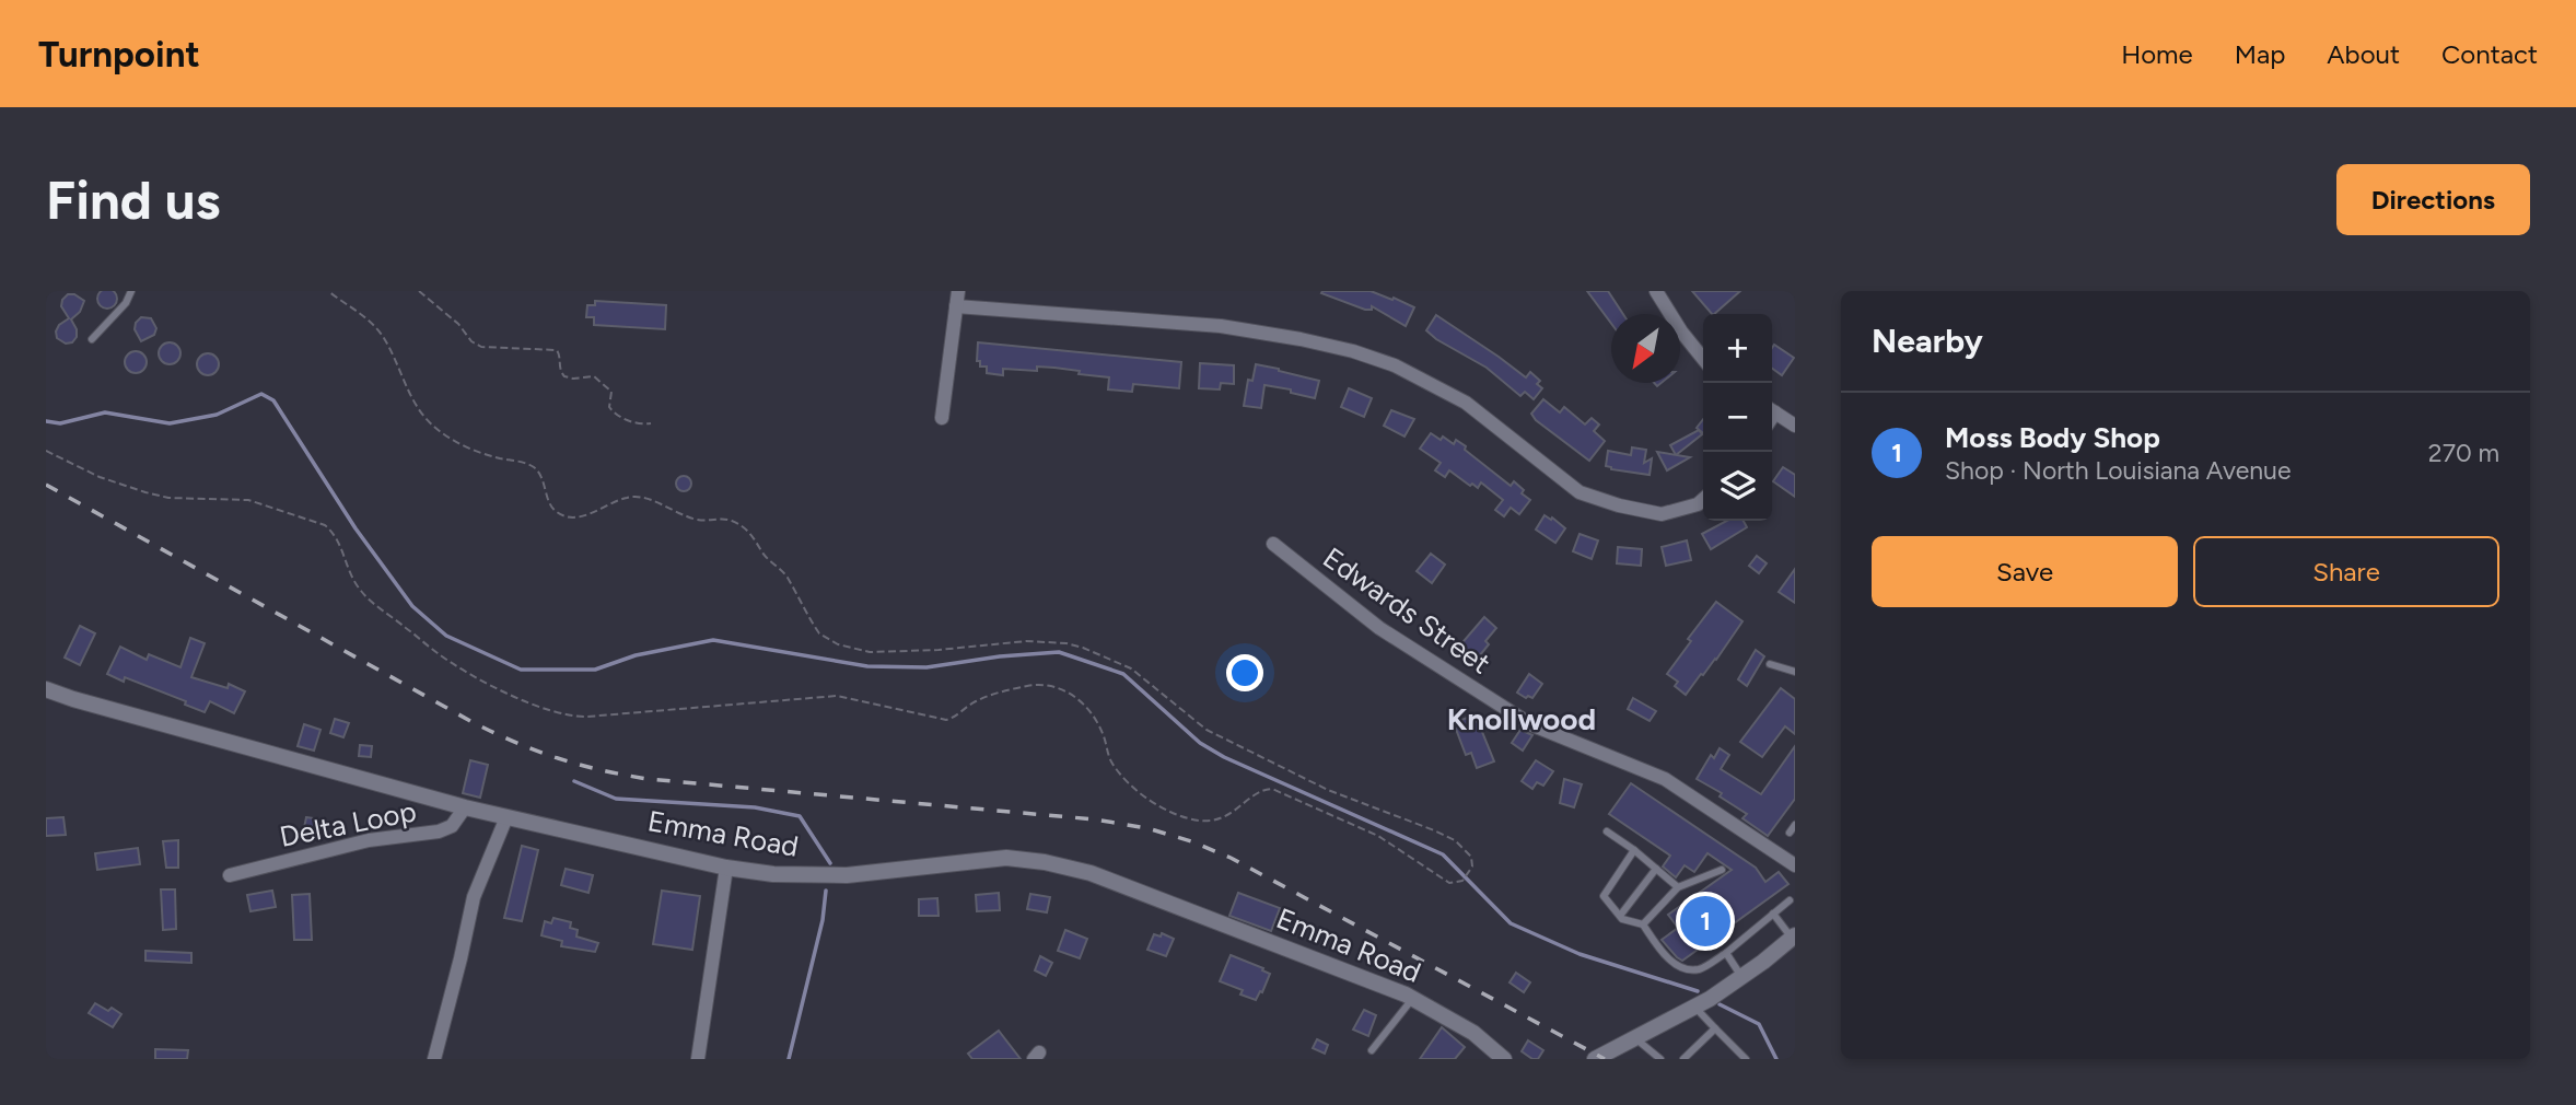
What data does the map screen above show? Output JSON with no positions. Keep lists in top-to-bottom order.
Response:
{
  "streets": {
    "street": ["Edwards Street", "Delta Loop", "Emma Road"]
  },
  "crossings": [
    ["Delta Loop", "Emma Road"]
  ],
  "districts": ["Knollwood"],
  "north": "bottom left",
  "page": {
    "header": "Turnpoint",
    "nav": [
      "Home",
      "Map",
      "About",
      "Contact"
    ],
    "buttons": [
      "Directions",
      ["Save", "Share"]
    ],
    "title": "Find us",
    "heading": "Nearby",
    "map_buttons": ["+", "−"],
    "list": [
      {
        "mark": "1",
        "name": "Moss Body Shop",
        "note": "Shop · North Louisiana Avenue",
        "value": "270 m"
      }
    ],
    "pins": "1"
  }
}
